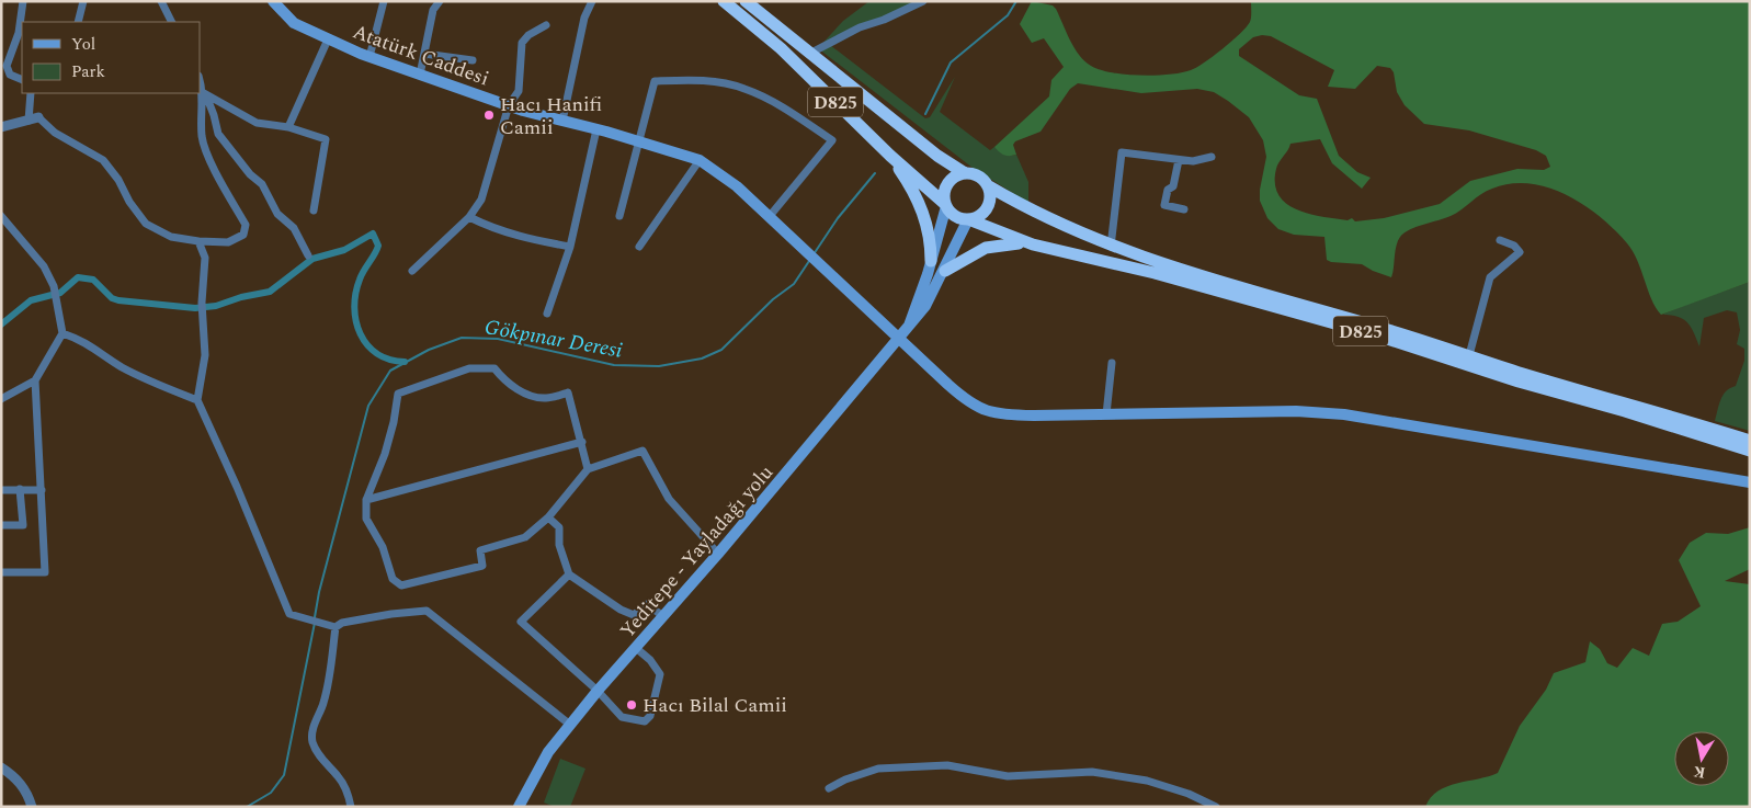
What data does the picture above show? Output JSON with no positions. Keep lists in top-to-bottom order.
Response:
{
  "streets": {
    "highway": ["D825"],
    "main road": ["Atatürk Caddesi", "Yeditepe - Yayladağı yolu"]
  },
  "crossings": [
    ["Atatürk Caddesi", "Yeditepe - Yayladağı yolu"],
    ["D825", "Yeditepe - Yayladağı yolu"]
  ],
  "water": ["Gökpınar Deresi"],
  "places": ["Hacı Hanifi Camii", "Hacı Bilal Camii"],
  "legend": ["Yol", "Park"],
  "north": "bottom"
}
